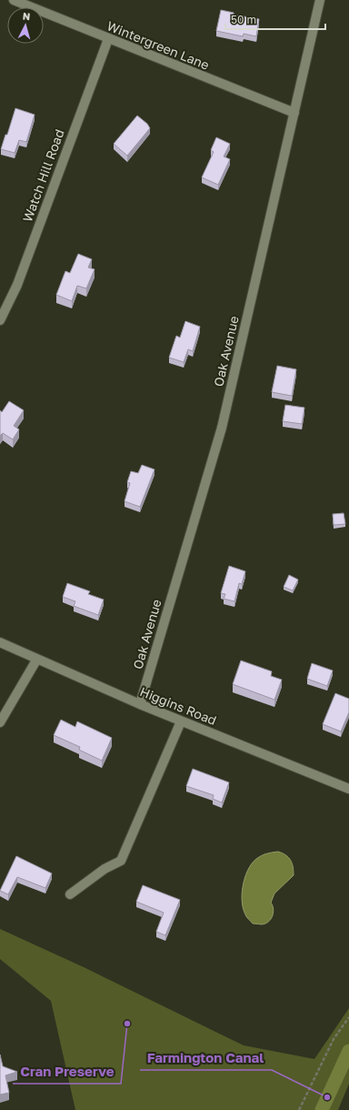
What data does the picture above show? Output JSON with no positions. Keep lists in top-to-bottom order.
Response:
{
  "streets": {
    "street": [
      "Wintergreen Lane",
      "Watch Hill Road",
      "Oak Avenue",
      "Higgins Road"
    ]
  },
  "crossings": [
    ["Wintergreen Lane", "Watch Hill Road"],
    ["Wintergreen Lane", "Oak Avenue"],
    ["Oak Avenue", "Higgins Road"]
  ],
  "places": ["Cran Preserve", "Farmington Canal"],
  "scale_bar": "50 m",
  "north": "top"
}
